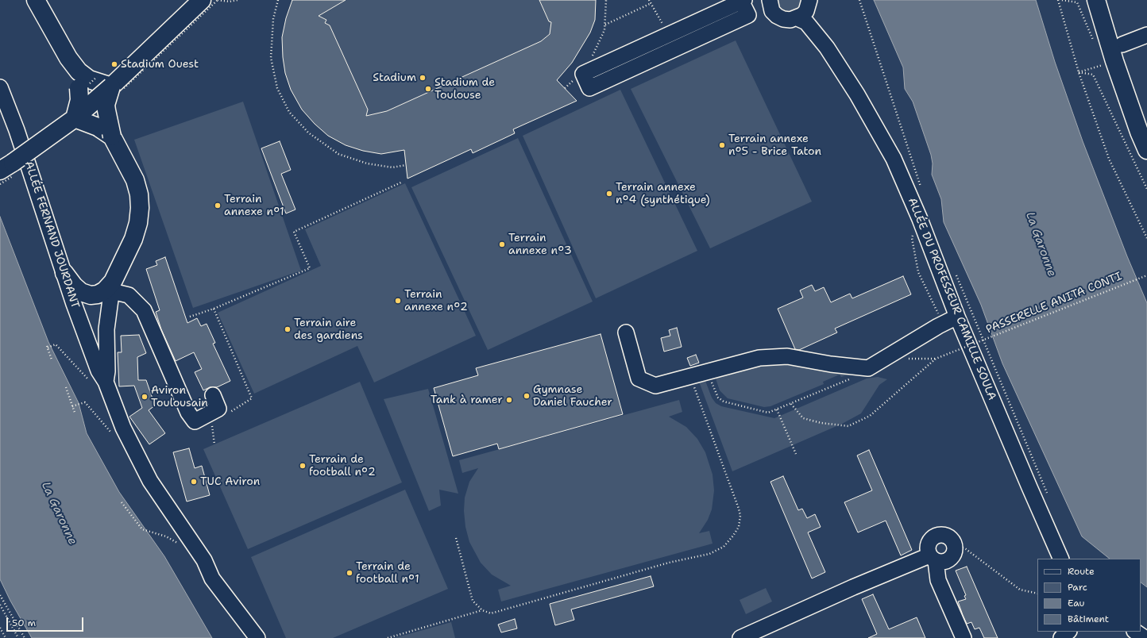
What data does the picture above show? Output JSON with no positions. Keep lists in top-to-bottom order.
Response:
{
  "streets": {
    "street": ["ALLÉE FERNAND JOURDANT", "ALLÉE DU PROFESSEUR CAMILLE SOULA"],
    "path": ["PASSERELLE ANITA CONTI"]
  },
  "water": ["La Garonne"],
  "places": [
    "Stadium Ouest",
    "Stadium",
    "Stadium de Toulouse",
    "Terrain annexe n°5 - Brice Taton",
    "Terrain annexe n°4 (synthétique)",
    "Terrain annexe n°1",
    "Terrain annexe n°3",
    "Terrain annexe n°2",
    "Terrain aire des gardiens",
    "Gymnase Daniel Faucher",
    "Aviron Toulousain",
    "Tank à ramer",
    "Terrain de football n°2",
    "TUC Aviron",
    "Terrain de football n°1"
  ],
  "legend": [
    "Route",
    "Parc",
    "Eau",
    "Bâtiment"
  ],
  "scale_bar": "50 m"
}
